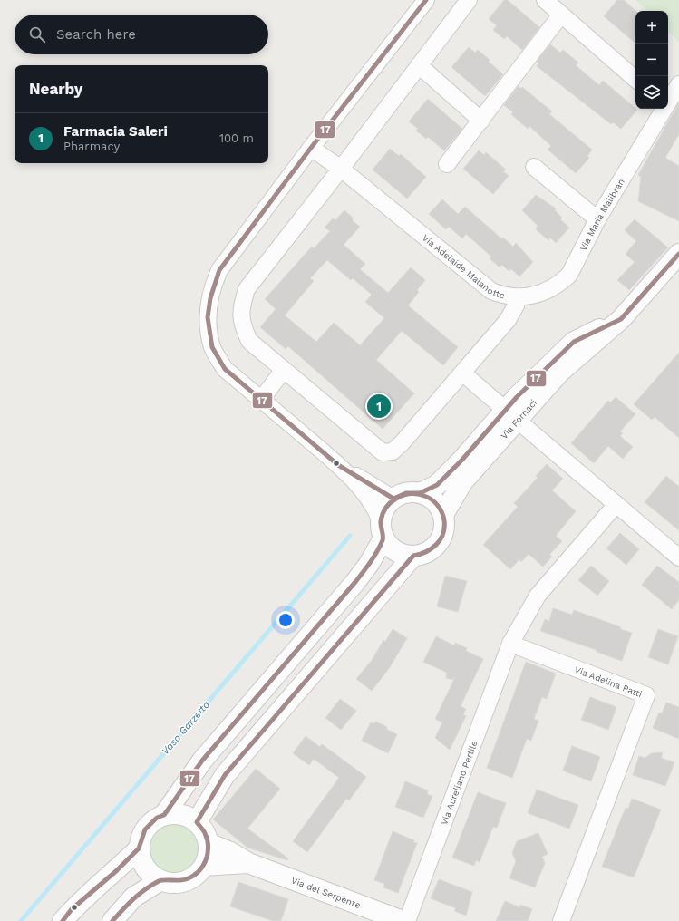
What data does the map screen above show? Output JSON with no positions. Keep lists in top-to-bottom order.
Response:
{
  "streets": {
    "street": [
      "Via Maria Malibran",
      "Via Adelaide Malanotte",
      "Via Fornaci",
      "Via Adelina Patti",
      "Via Aureliano Pertile",
      "Via del Serpente"
    ]
  },
  "crossings": [
    ["Via Maria Malibran", "Via Adelaide Malanotte"],
    ["Via Adelina Patti", "Via Aureliano Pertile"]
  ],
  "water": ["Vaso Garzetta"],
  "lines": ["transit line 17"],
  "page": {
    "map_buttons": ["+", "−"],
    "search": "Search here",
    "heading": "Nearby",
    "list": [
      {
        "mark": "1",
        "name": "Farmacia Saleri",
        "note": "Pharmacy",
        "value": "100 m"
      }
    ],
    "pins": "1"
  }
}
